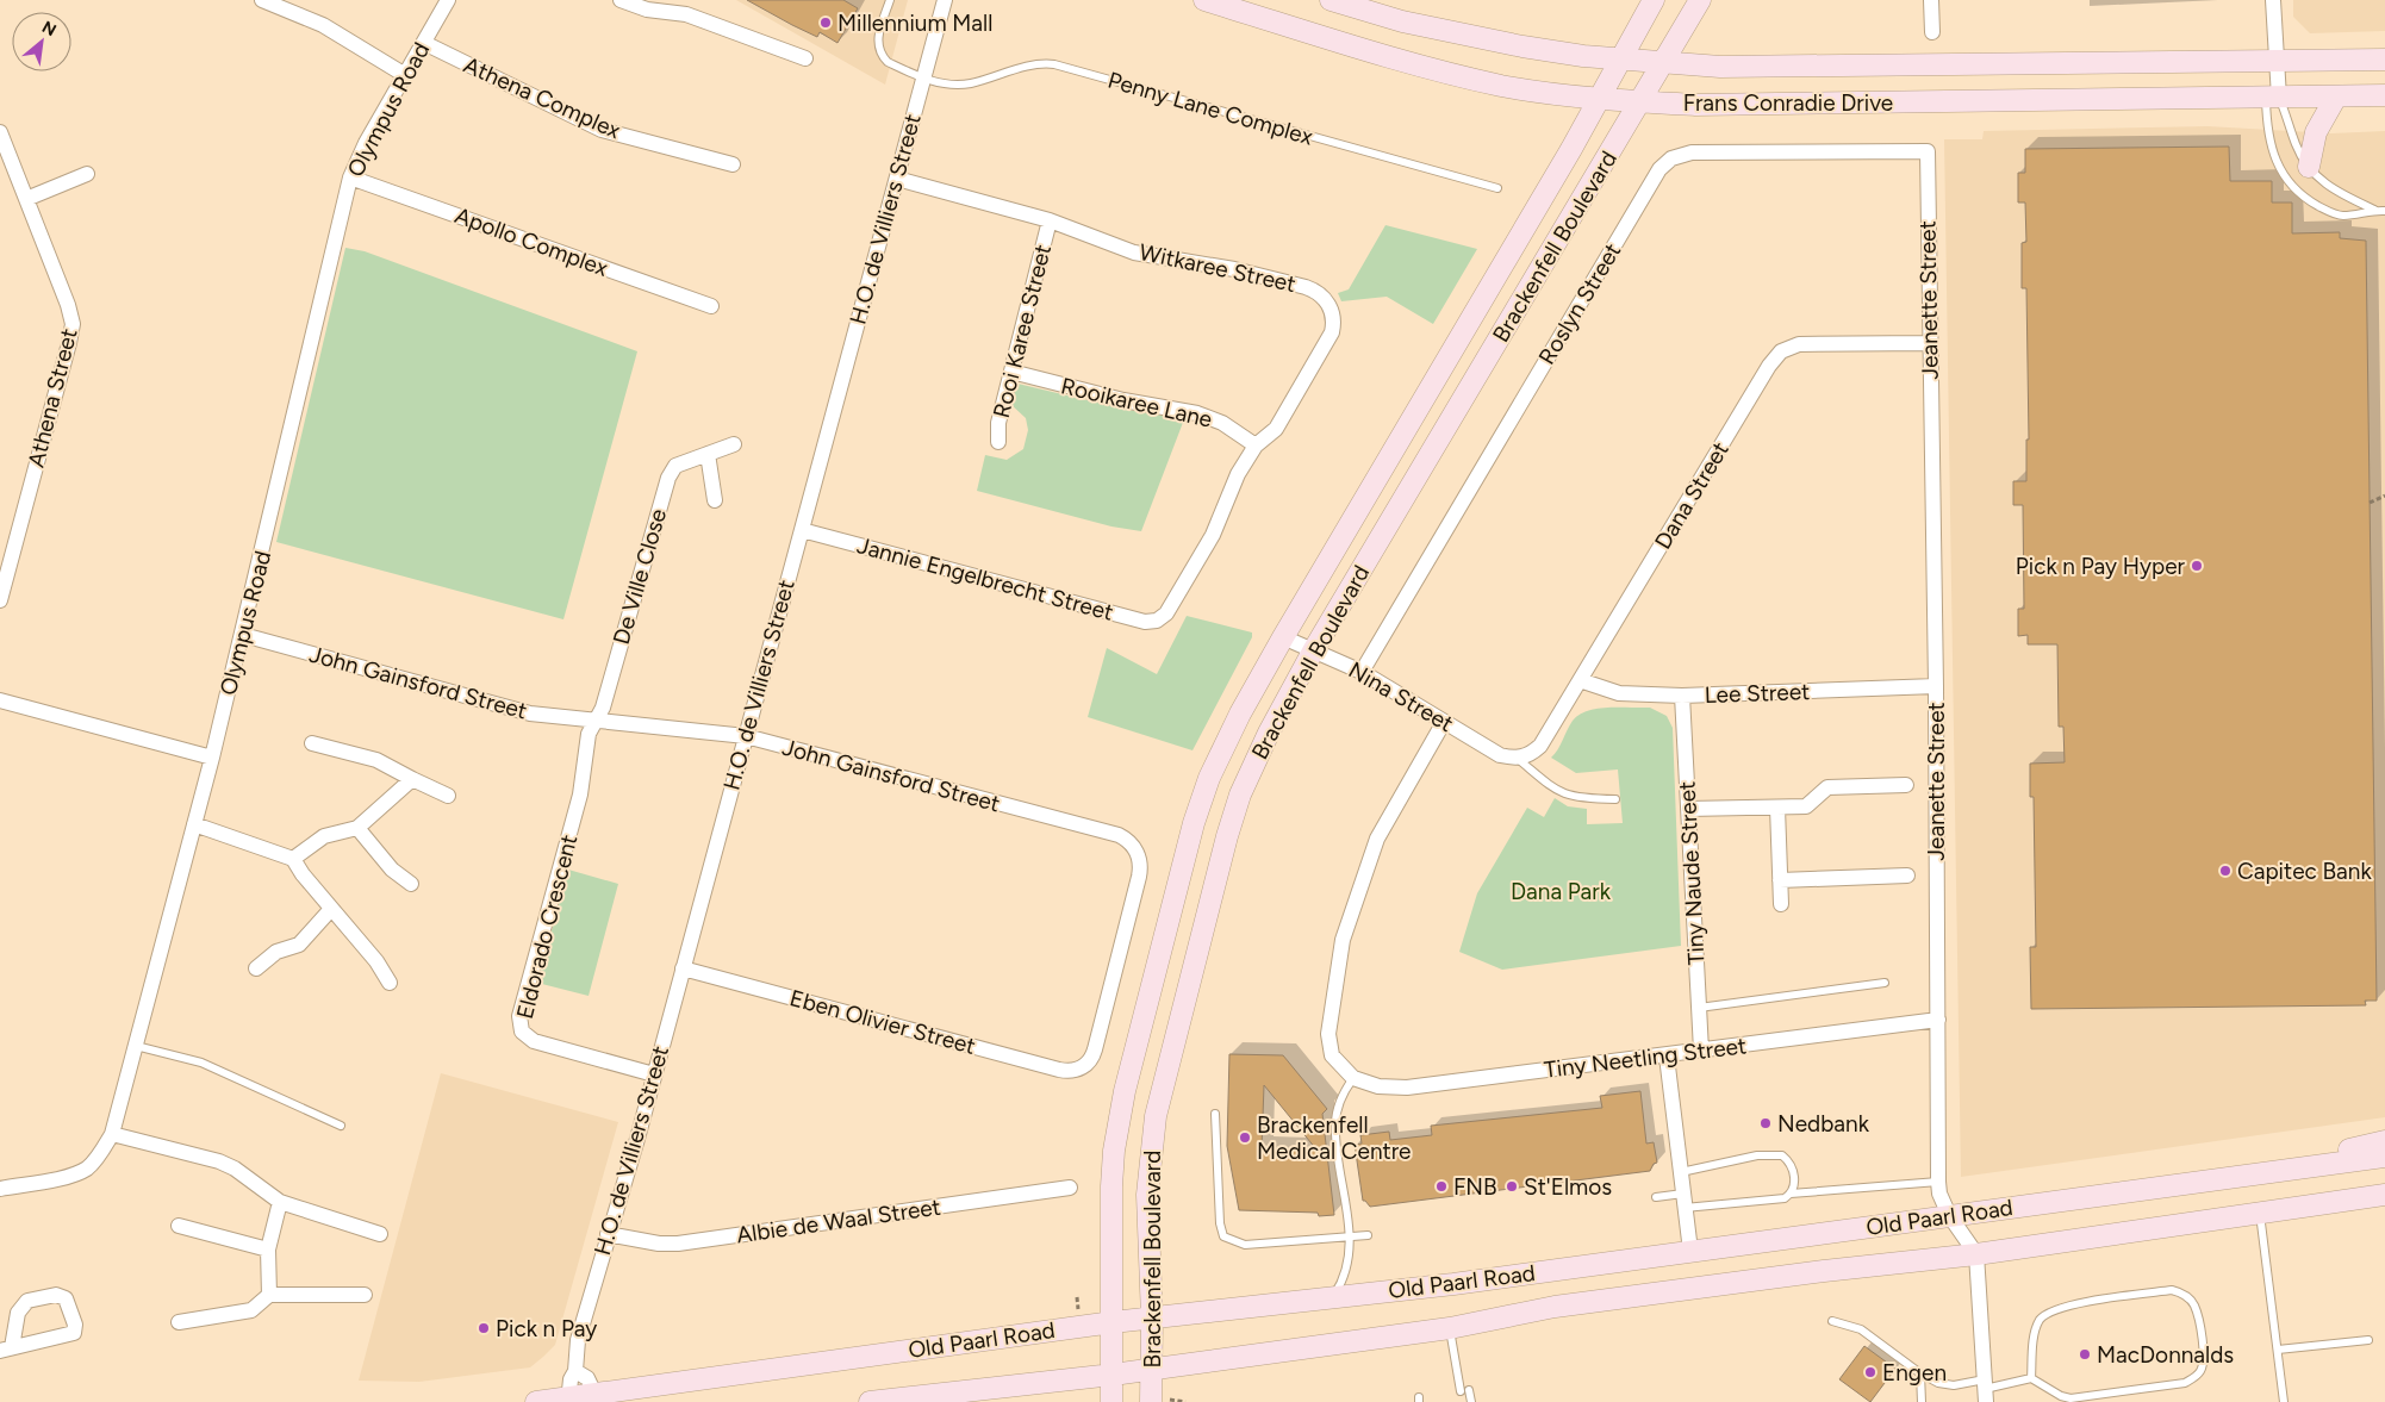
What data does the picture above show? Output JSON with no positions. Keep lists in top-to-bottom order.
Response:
{
  "streets": {
    "street": [
      "Athena Complex",
      "Frans Conradie Drive",
      "Olympus Road",
      "H.O. de Villiers Street",
      "Apollo Complex",
      "Brackenfell Boulevard",
      "Witkaree Street",
      "Jeanette Street",
      "Roslyn Street",
      "Rooi Karee Street",
      "Athena Street",
      "Rooikaree Lane",
      "Dana Street",
      "De Ville Close",
      "Jannie Engelbrecht Street",
      "John Gainsford Street",
      "Lee Street",
      "Nina Street",
      "Tiny Naude Street",
      "Eldorado Crescent",
      "Eben Olivier Street",
      "Tiny Neetling Street",
      "Old Paarl Road",
      "Albie de Waal Street"
    ],
    "lane": ["Penny Lane Complex"]
  },
  "crossings": [
    ["Athena Complex", "Olympus Road"],
    ["Frans Conradie Drive", "Brackenfell Boulevard"],
    ["Penny Lane Complex", "H.O. de Villiers Street"],
    ["Olympus Road", "Apollo Complex"],
    ["Olympus Road", "John Gainsford Street"],
    ["H.O. de Villiers Street", "Witkaree Street"],
    ["H.O. de Villiers Street", "Jannie Engelbrecht Street"],
    ["H.O. de Villiers Street", "John Gainsford Street"],
    ["H.O. de Villiers Street", "Eldorado Crescent"],
    ["H.O. de Villiers Street", "Eben Olivier Street"],
    ["H.O. de Villiers Street", "Old Paarl Road"],
    ["H.O. de Villiers Street", "Albie de Waal Street"],
    ["Brackenfell Boulevard", "Nina Street"],
    ["Brackenfell Boulevard", "Old Paarl Road"],
    ["Witkaree Street", "Rooi Karee Street"],
    ["Witkaree Street", "Rooikaree Lane"],
    ["Witkaree Street", "Jannie Engelbrecht Street"],
    ["Jeanette Street", "Roslyn Street"],
    ["Jeanette Street", "Dana Street"],
    ["Jeanette Street", "Lee Street"],
    ["Jeanette Street", "Tiny Neetling Street"],
    ["Jeanette Street", "Old Paarl Road"],
    ["Roslyn Street", "Nina Street"],
    ["Rooi Karee Street", "Rooikaree Lane"],
    ["Dana Street", "Lee Street"],
    ["Dana Street", "Nina Street"],
    ["De Ville Close", "John Gainsford Street"],
    ["De Ville Close", "Eldorado Crescent"],
    ["John Gainsford Street", "Eldorado Crescent"],
    ["John Gainsford Street", "Eben Olivier Street"],
    ["Lee Street", "Tiny Naude Street"],
    ["Tiny Naude Street", "Tiny Neetling Street"]
  ],
  "parks": ["Dana Park"],
  "places": [
    "Millennium Mall",
    "Pick n Pay Hyper",
    "Capitec Bank",
    "Nedbank",
    "Brackenfell Medical Centre",
    "FNB",
    "St'Elmos",
    "Pick n Pay",
    "MacDonnalds",
    "Engen"
  ],
  "north": "top right"
}
